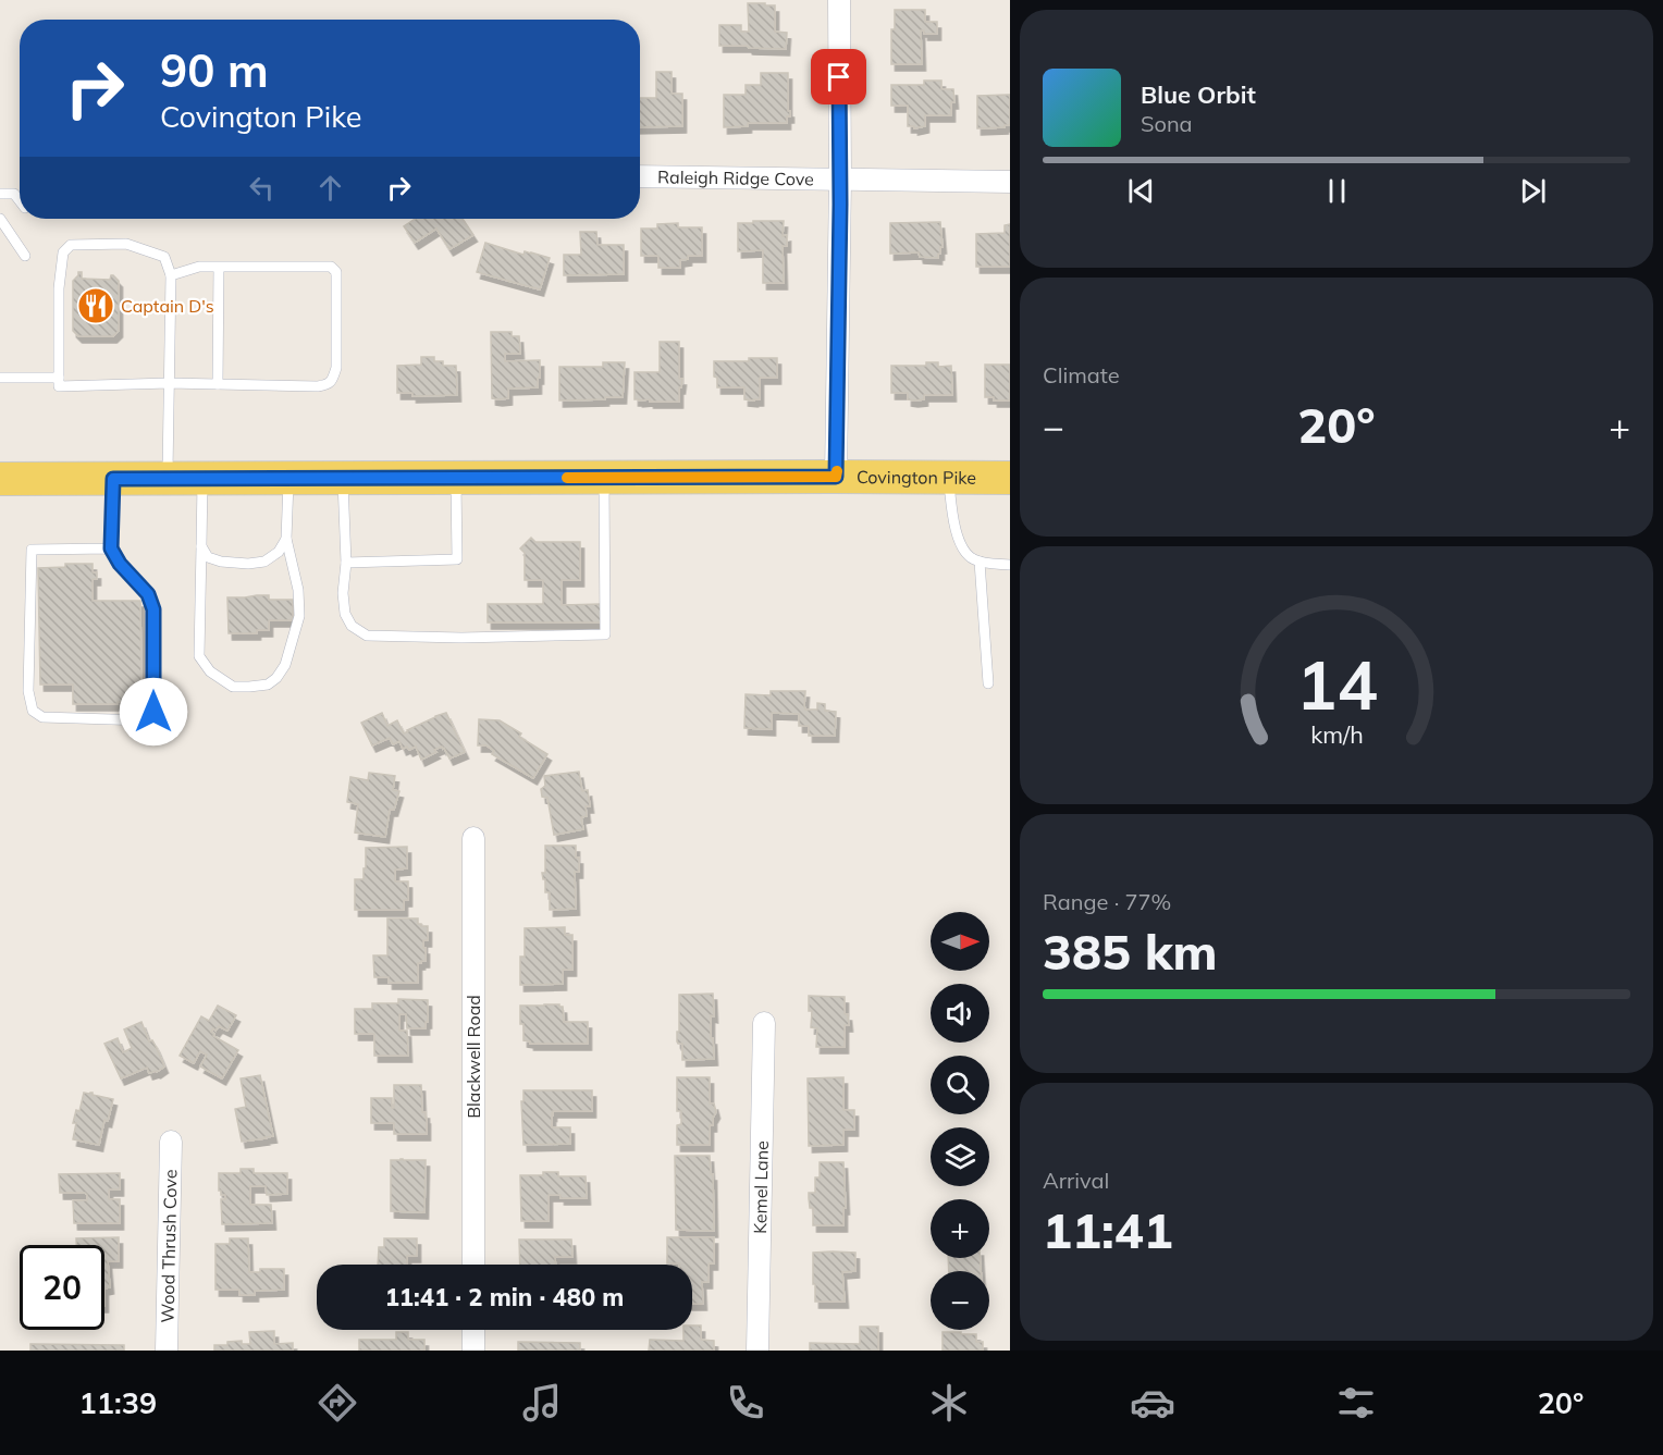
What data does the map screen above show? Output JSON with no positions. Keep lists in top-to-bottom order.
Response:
{
  "streets": {
    "main road": ["Covington Pike"],
    "street": [
      "Raleigh Ridge Cove",
      "Blackwell Road",
      "Kemel Lane",
      "Wood Thrush Cove"
    ]
  },
  "places": {
    "restaurant": ["Captain D's"]
  },
  "north": "right",
  "page": {
    "turn": ["90 m", "Covington Pike"],
    "song": ["Blue Orbit", "Sona"],
    "tile": [
      "Climate",
      ["Range · 77%", "385 km"],
      ["Arrival", "11:41"]
    ],
    "heat": ["−", "20°", "+"],
    "map_buttons": ["+", "−"],
    "limit": "20",
    "trip": "11:41 · 2 min · 480 m",
    "tabs": ["11:39", "20°"],
    "gauge": ["14", "km/h"]
  }
}
